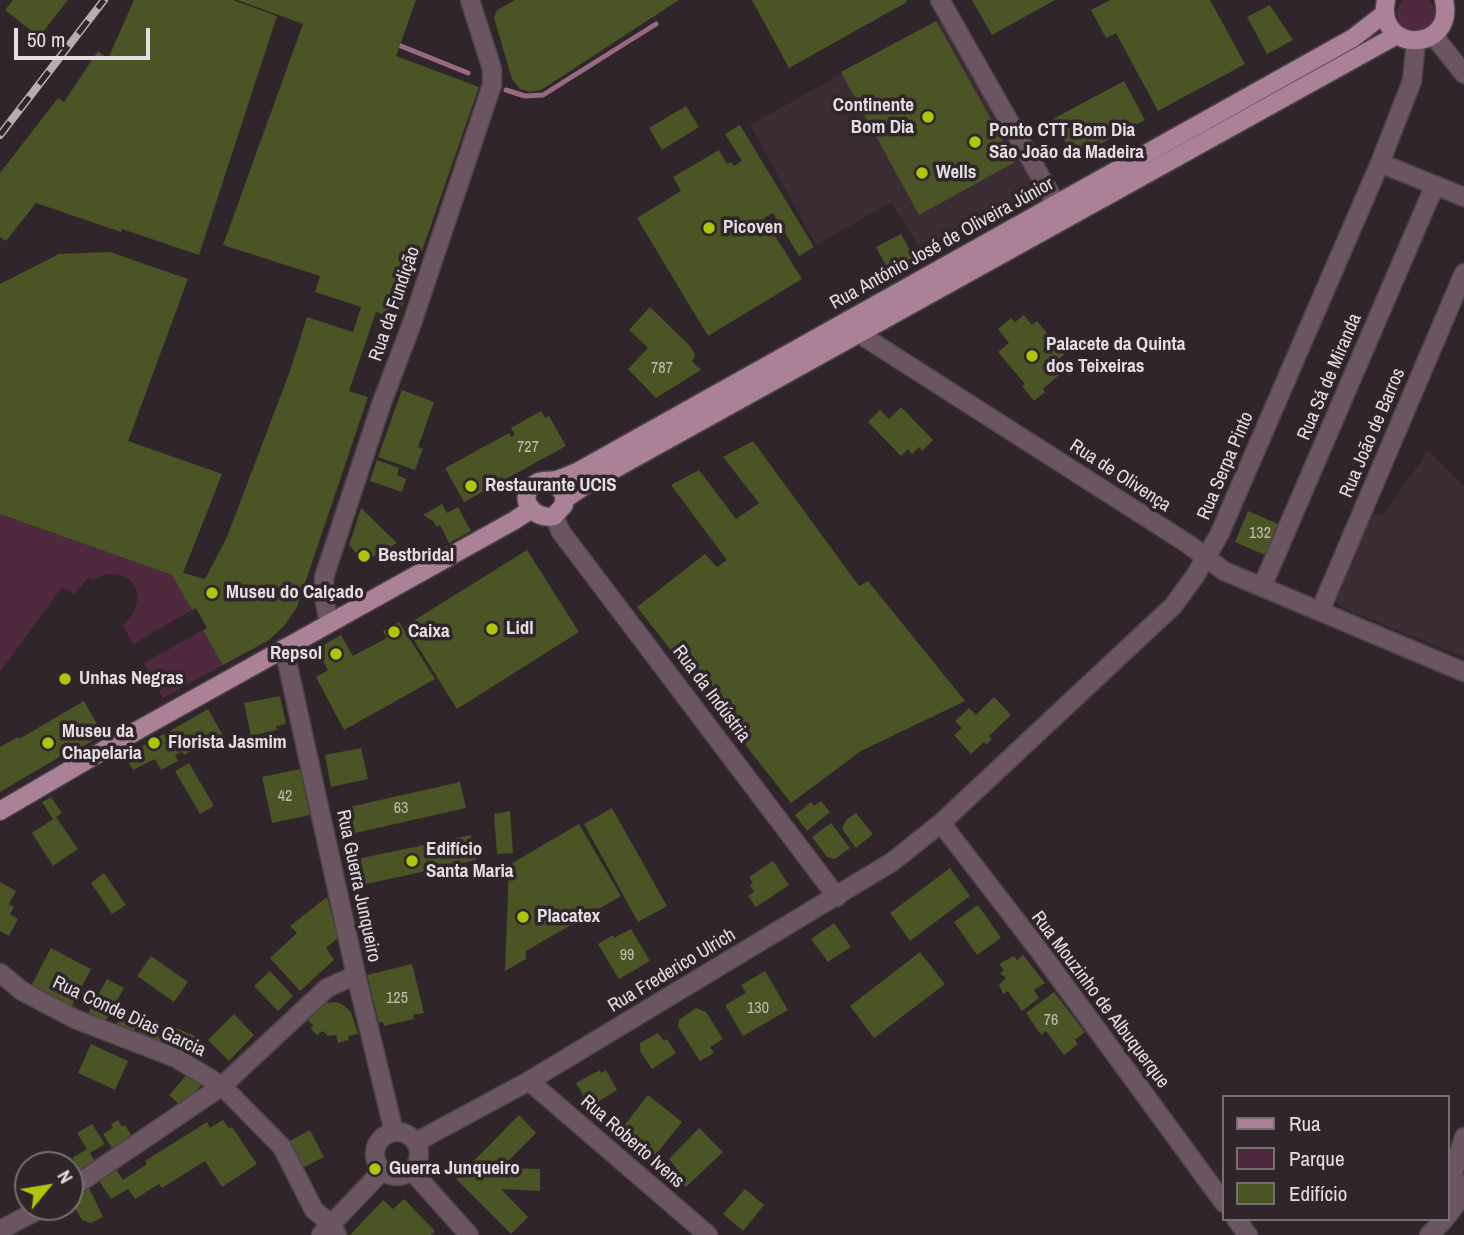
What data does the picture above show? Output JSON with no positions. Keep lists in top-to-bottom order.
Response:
{
  "streets": {
    "main road": ["Rua António José de Oliveira Júnior"],
    "street": [
      "Rua da Fundição",
      "Rua Sá de Miranda",
      "Rua João de Barros",
      "Rua Serpa Pinto",
      "Rua de Olivença",
      "Rua da Indústria",
      "Rua Guerra Junqueiro",
      "Rua Frederico Ulrich",
      "Rua Mouzinho de Albuquerque",
      "Rua Conde Dias Garcia",
      "Rua Roberto Ivens"
    ]
  },
  "crossings": [
    ["Rua António José de Oliveira Júnior", "Rua de Olivença"],
    ["Rua António José de Oliveira Júnior", "Rua da Indústria"],
    ["Rua Sá de Miranda", "Rua de Olivença"],
    ["Rua João de Barros", "Rua de Olivença"],
    ["Rua Serpa Pinto", "Rua de Olivença"],
    ["Rua Serpa Pinto", "Rua Frederico Ulrich"],
    ["Rua Serpa Pinto", "Rua Mouzinho de Albuquerque"],
    ["Rua da Indústria", "Rua Frederico Ulrich"],
    ["Rua Guerra Junqueiro", "Rua Frederico Ulrich"],
    ["Rua Frederico Ulrich", "Rua Mouzinho de Albuquerque"],
    ["Rua Frederico Ulrich", "Rua Roberto Ivens"]
  ],
  "places": [
    "Continente Bom Dia",
    "Ponto CTT Bom Dia São João da Madeira",
    "Wells",
    "Picoven",
    "Palacete da Quinta dos Teixeiras",
    "Restaurante UCIS",
    "Bestbridal",
    "Museu do Calçado",
    "Lidl",
    "Caixa",
    "Repsol",
    "Unhas Negras",
    "Museu da Chapelaria",
    "Florista Jasmim",
    "Edifício Santa Maria",
    "Placatex",
    "Guerra Junqueiro"
  ],
  "house_numbers": [
    "787",
    "727",
    "132",
    "42",
    "63",
    "99",
    "125",
    "130",
    "76"
  ],
  "legend": ["Rua", "Parque", "Edifício"],
  "scale_bar": "50 m",
  "north": "top right"
}
